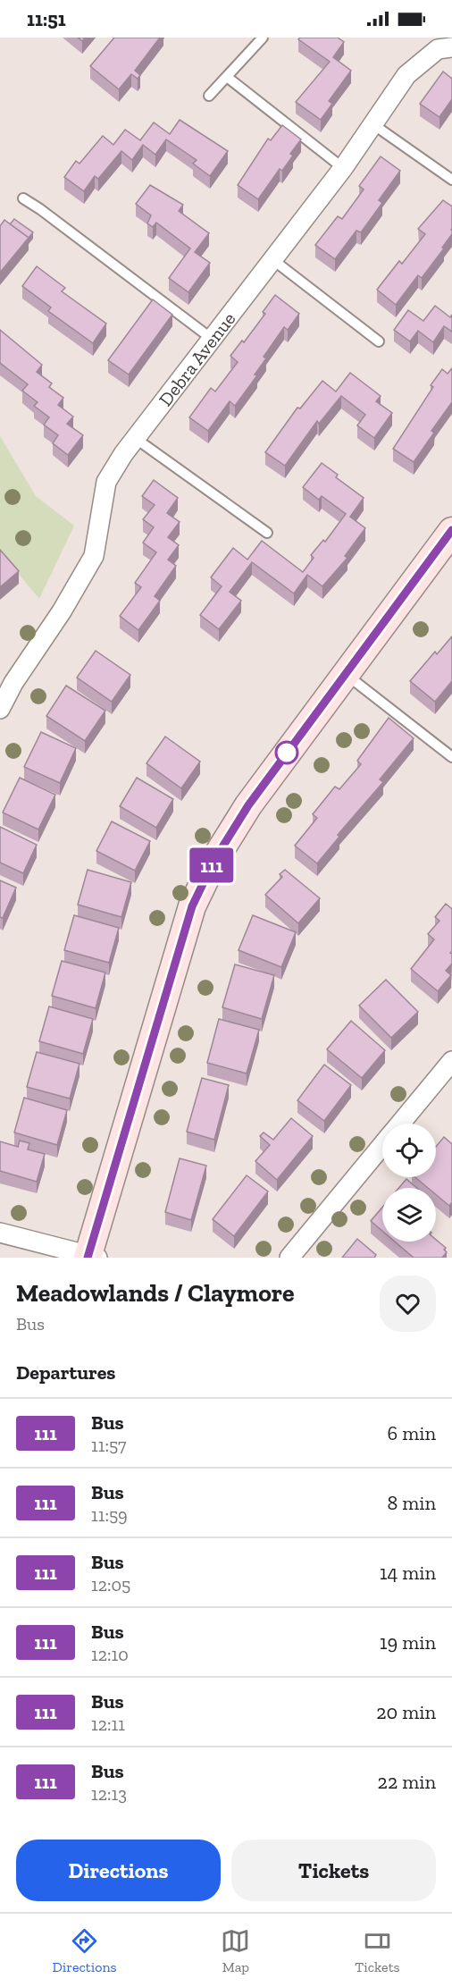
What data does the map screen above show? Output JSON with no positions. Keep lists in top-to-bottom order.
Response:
{
  "streets": {
    "street": ["Debra Avenue"]
  },
  "lines": ["bus line 111"],
  "page": {
    "status": "11:51",
    "on_map": "111",
    "heading": [
      ["Meadowlands / Claymore", "Bus"],
      "Departures"
    ],
    "list": [
      {
        "mark": "111",
        "name": "Bus",
        "note": "11:57",
        "value": "6 min"
      },
      {
        "mark": "111",
        "name": "Bus",
        "note": "11:59",
        "value": "8 min"
      },
      {
        "mark": "111",
        "name": "Bus",
        "note": "12:05",
        "value": "14 min"
      },
      {
        "mark": "111",
        "name": "Bus",
        "note": "12:10",
        "value": "19 min"
      },
      {
        "mark": "111",
        "name": "Bus",
        "note": "12:11",
        "value": "20 min"
      },
      {
        "mark": "111",
        "name": "Bus",
        "note": "12:13",
        "value": "22 min"
      }
    ],
    "buttons": ["Directions", "Tickets"],
    "tabs": ["Directions", "Map", "Tickets"]
  }
}
